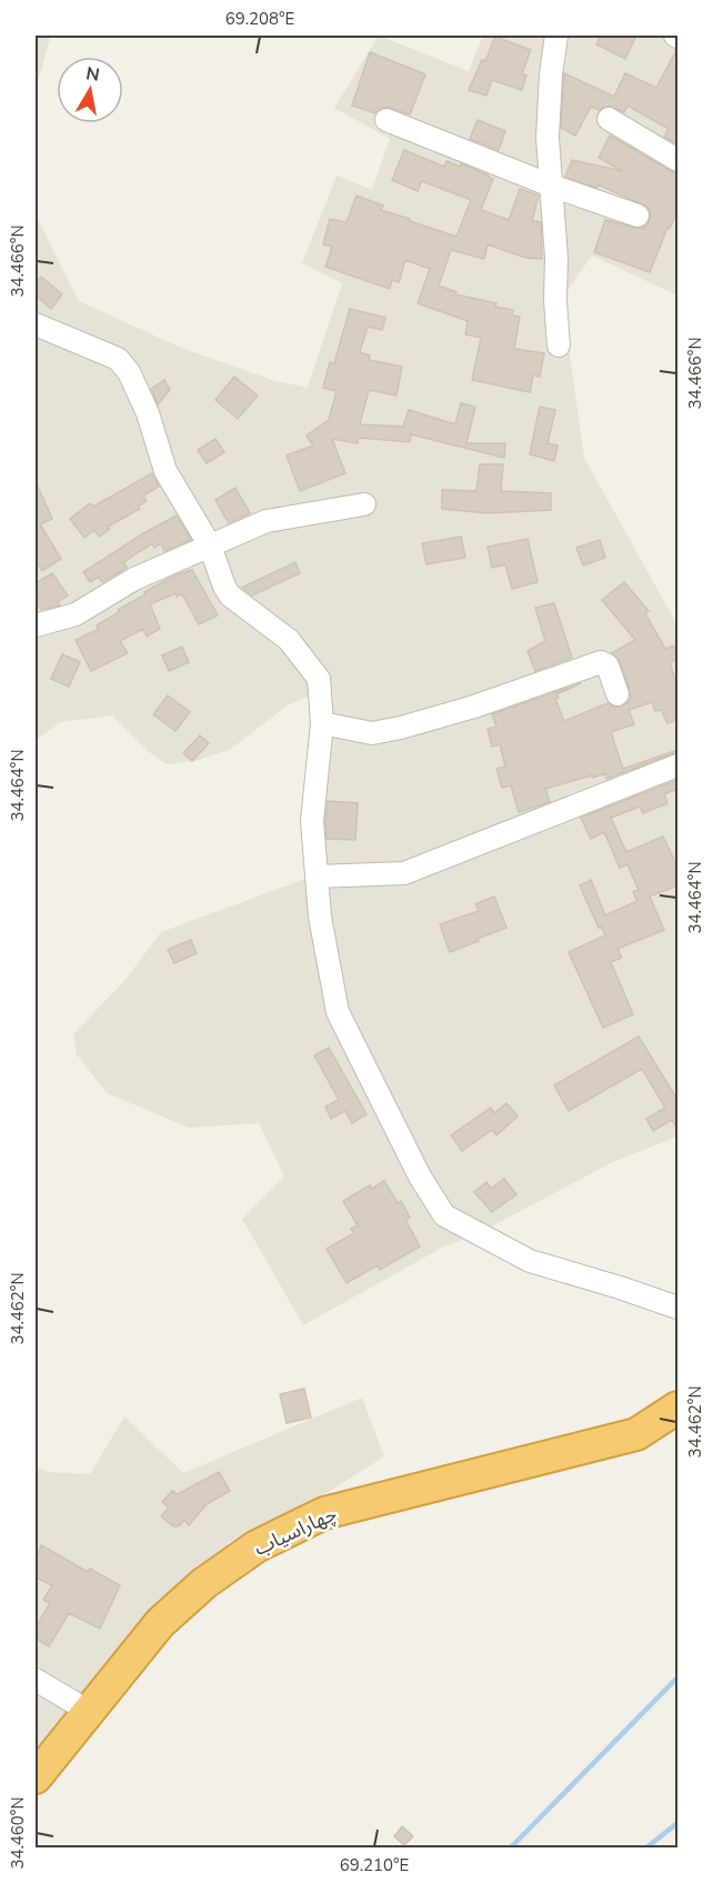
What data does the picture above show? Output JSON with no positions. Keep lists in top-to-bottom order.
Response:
{
  "streets": {
    "highway": ["چهاراسیاب"]
  },
  "north": "top",
  "coordinates": [
    "69.208°E",
    "34.466°N",
    "34.464°N",
    "34.462°N",
    "34.460°N",
    "69.210°E"
  ]
}
